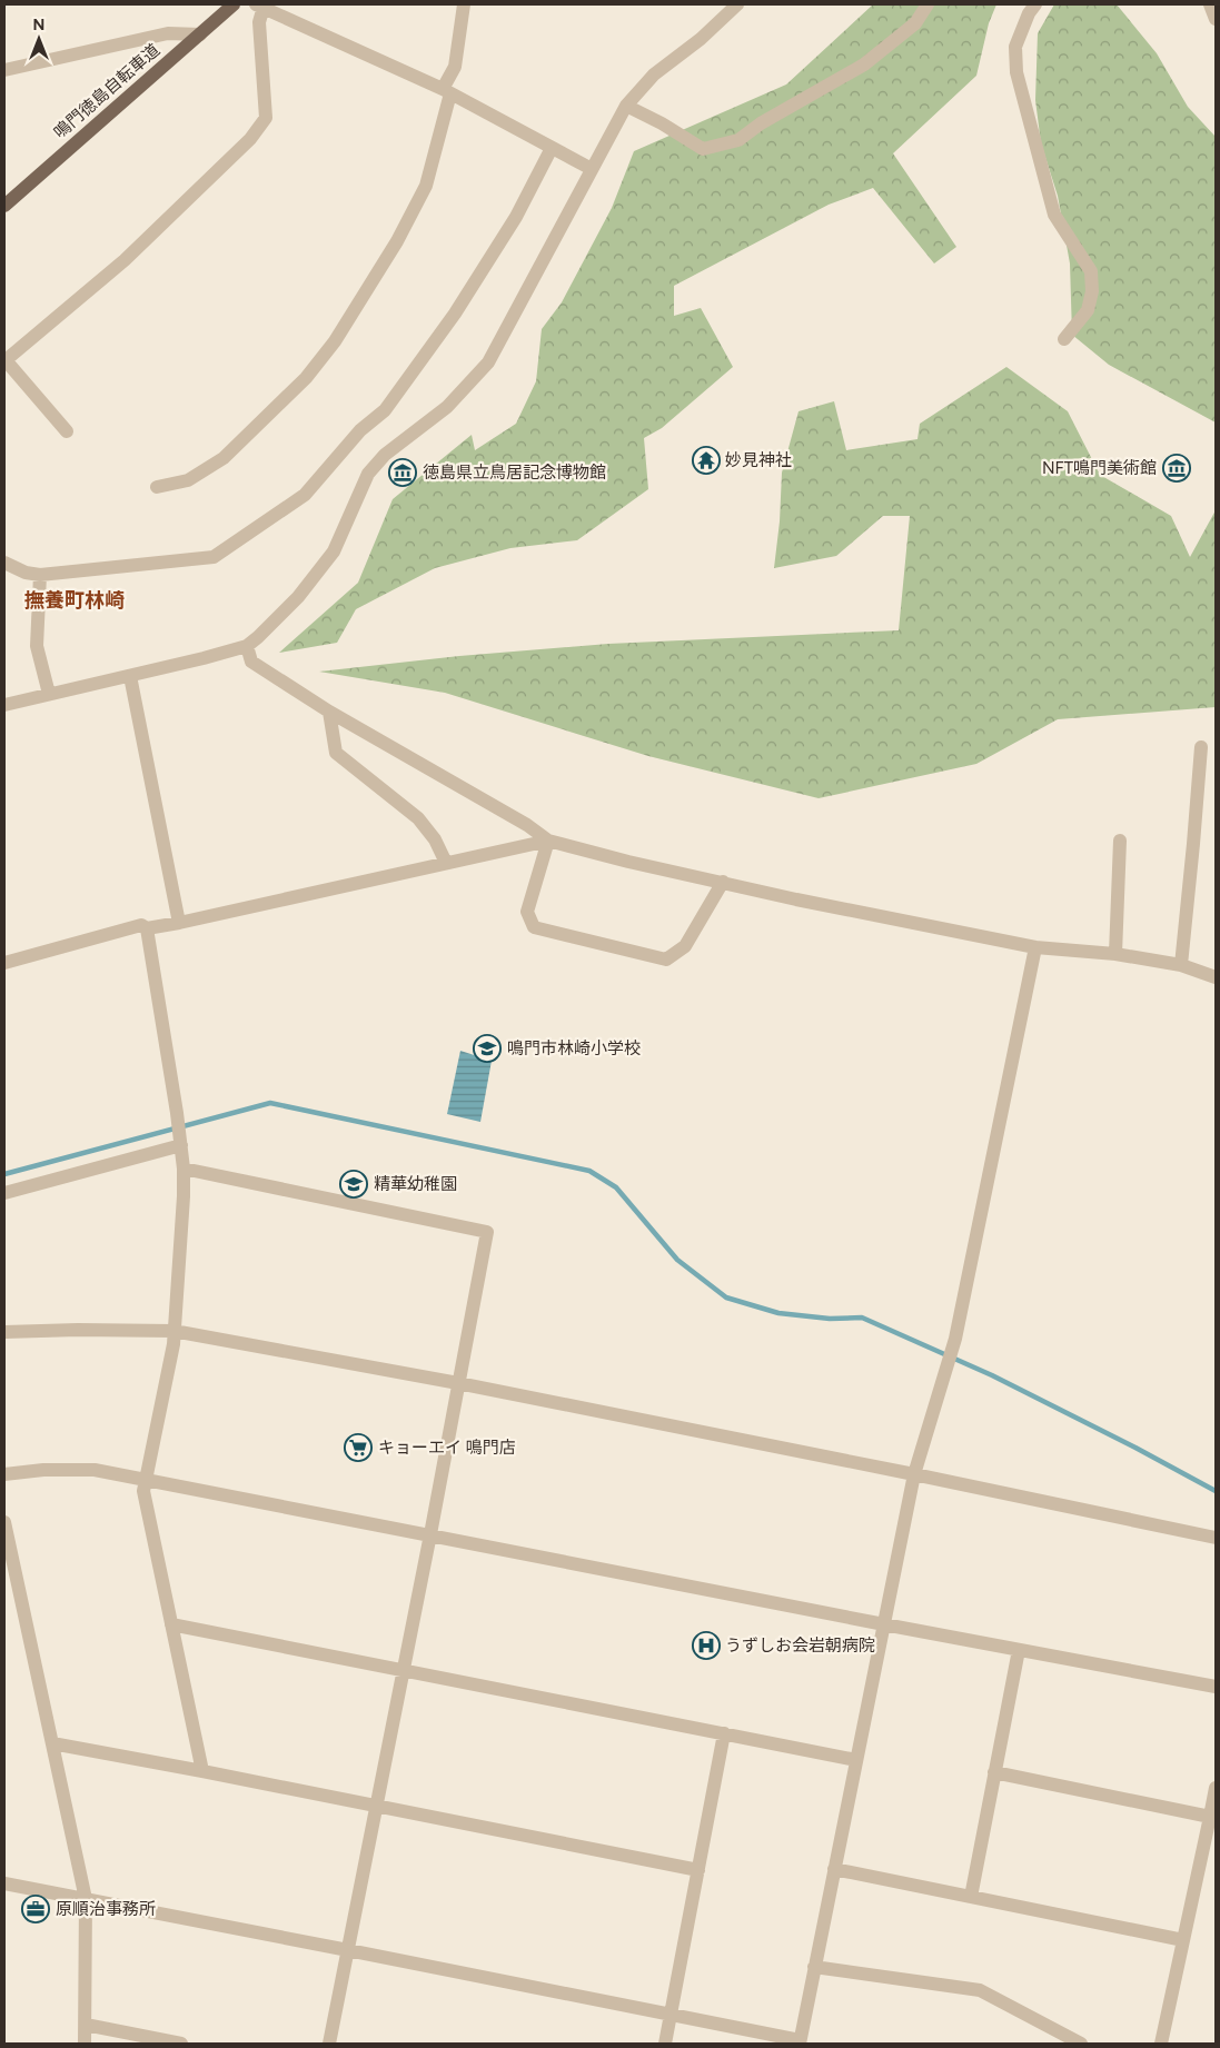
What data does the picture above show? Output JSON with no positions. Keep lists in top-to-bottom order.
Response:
{
  "streets": {
    "main road": ["鳴門徳島自転車道"]
  },
  "districts": ["撫養町林崎"],
  "places": {
    "temple": ["妙見神社"],
    "museum": ["NFT鳴門美術館", "徳島県立鳥居記念博物館"],
    "school or university": ["鳴門市林崎小学校", "精華幼稚園"],
    "supermarket": ["キョーエイ 鳴門店"],
    "hospital": ["うずしお会岩朝病院"],
    "office": ["原順治事務所"]
  },
  "north": "top"
}
